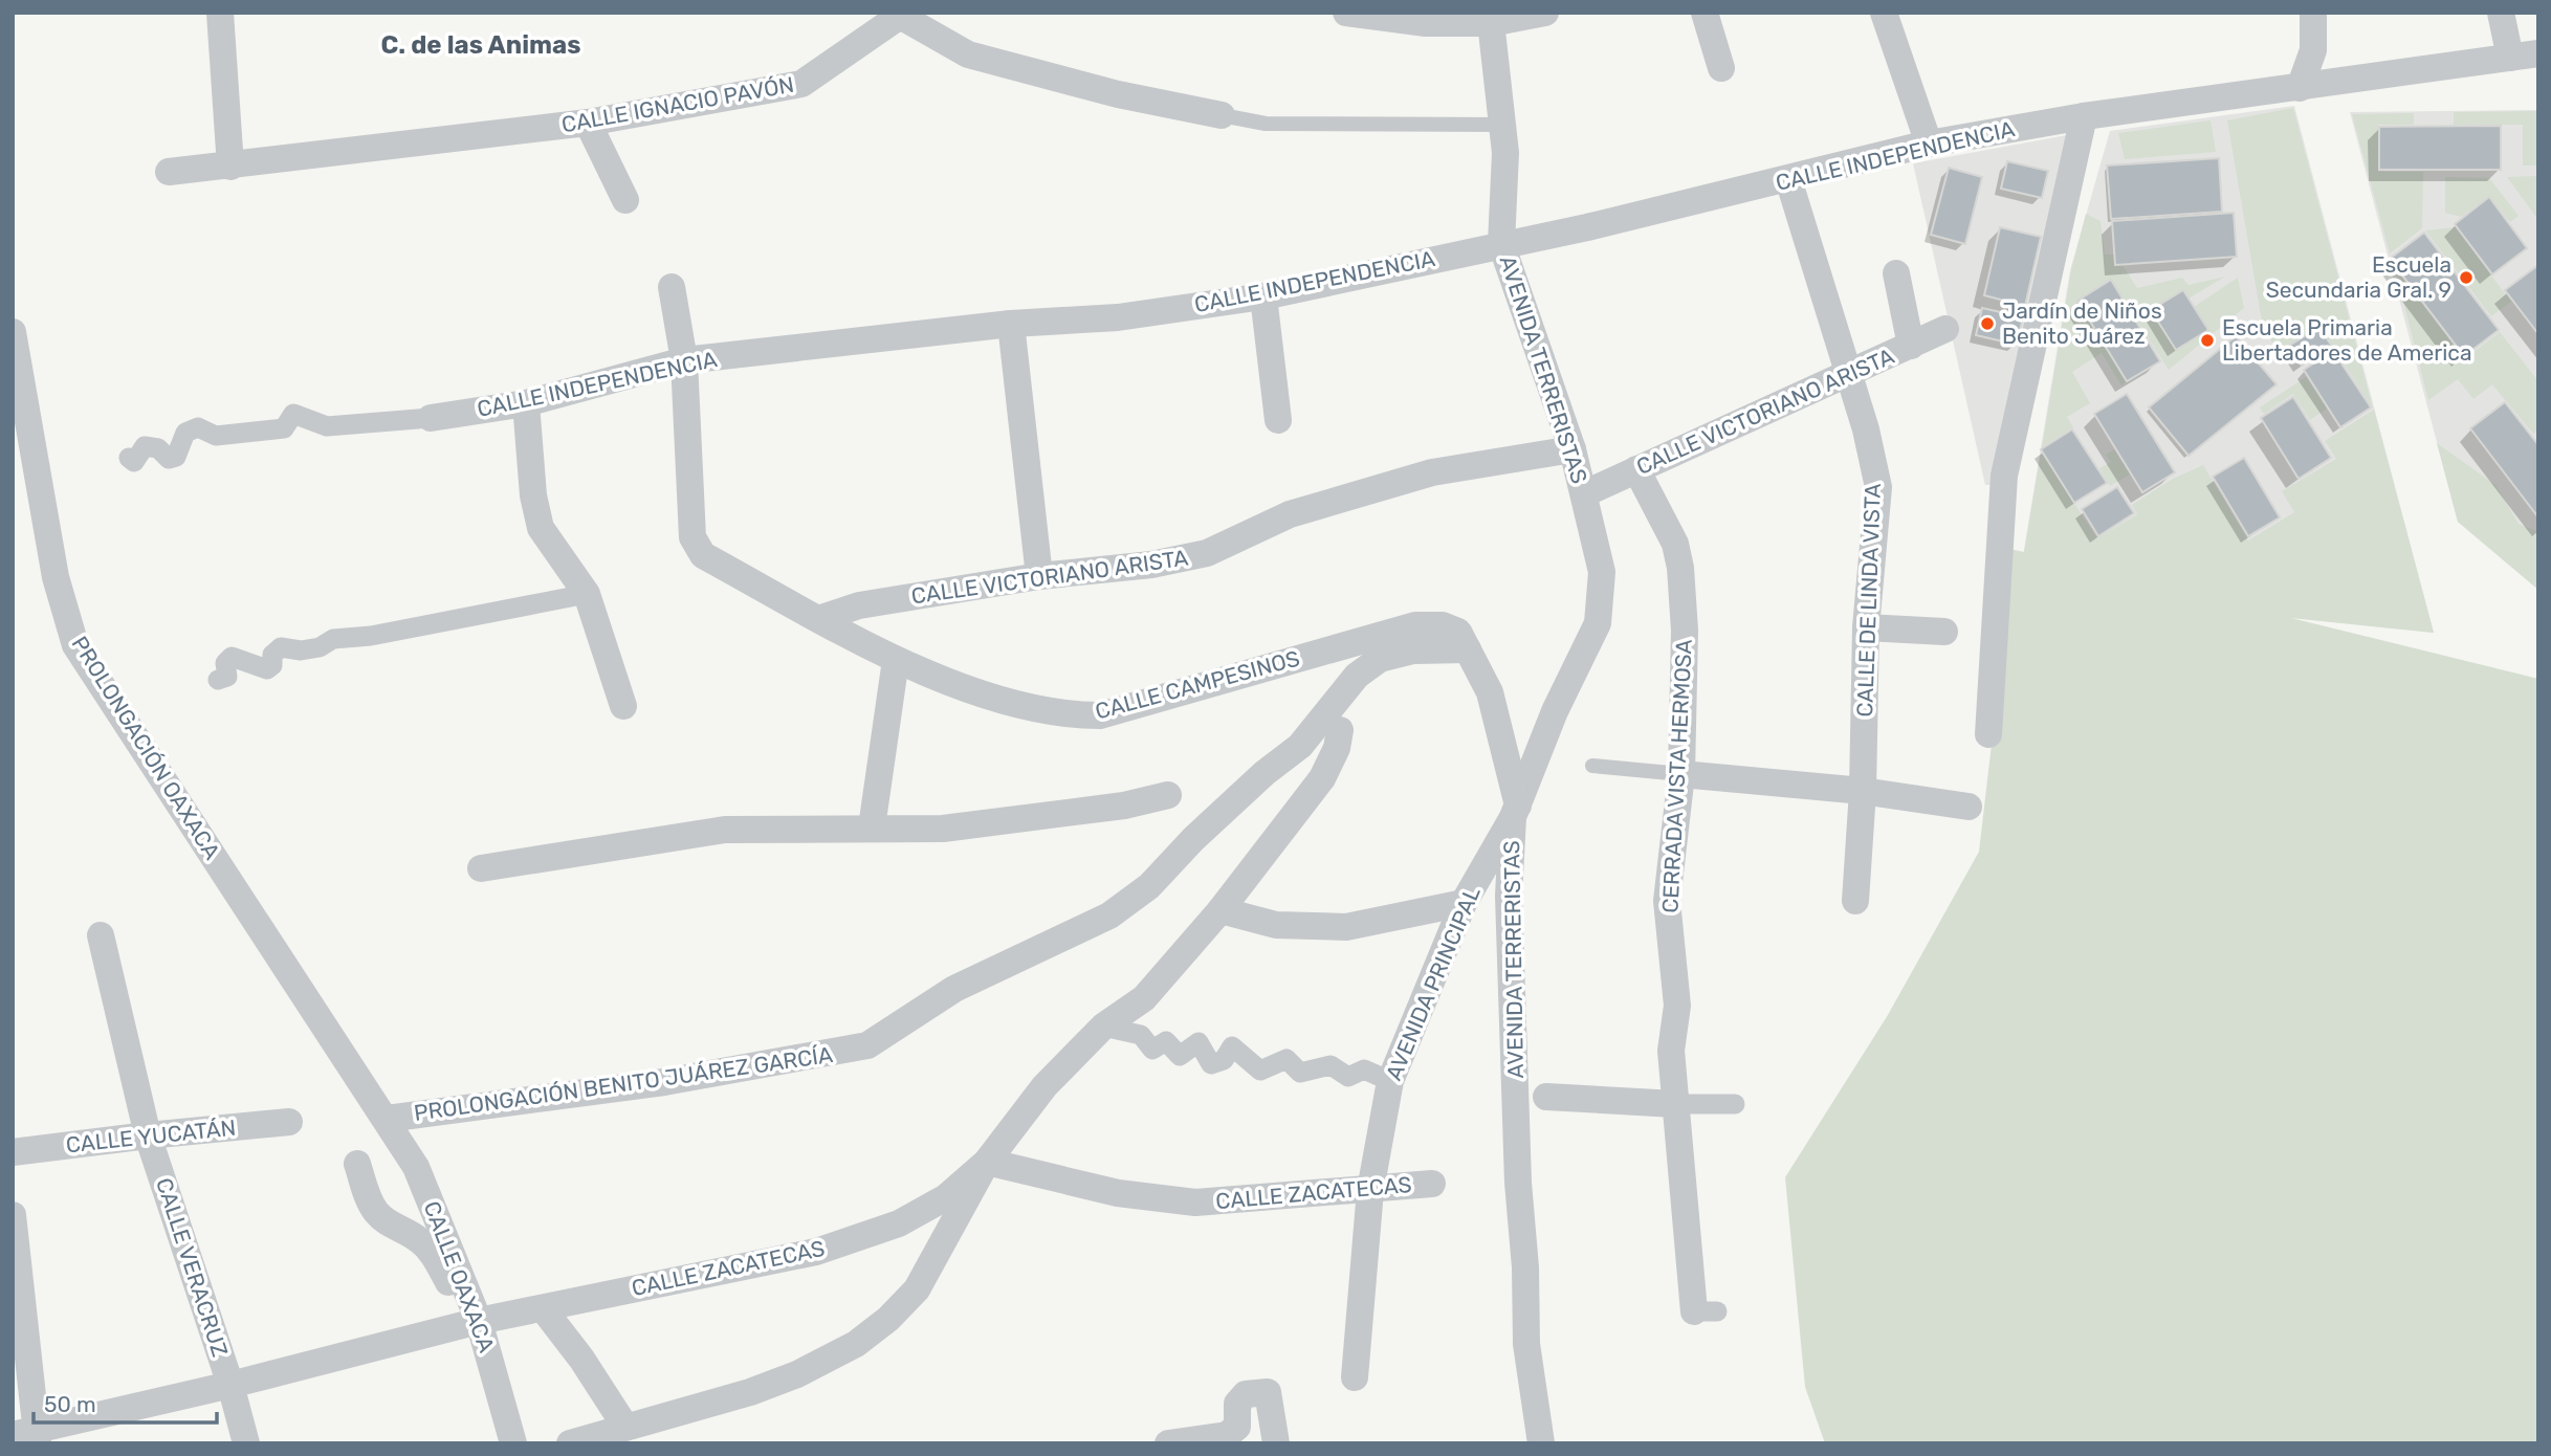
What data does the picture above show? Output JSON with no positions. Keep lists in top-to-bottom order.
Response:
{
  "streets": {
    "street": [
      "CALLE IGNACIO PAVÓN",
      "CALLE INDEPENDENCIA",
      "AVENIDA TERRERISTAS",
      "CALLE VICTORIANO ARISTA",
      "CALLE DE LINDA VISTA",
      "CALLE CAMPESINOS",
      "PROLONGACIÓN OAXACA",
      "CERRADA VISTA HERMOSA",
      "AVENIDA PRINCIPAL",
      "PROLONGACIÓN BENITO JUÁREZ GARCÍA",
      "CALLE YUCATÁN",
      "CALLE ZACATECAS",
      "CALLE VERACRUZ",
      "CALLE OAXACA"
    ]
  },
  "crossings": [
    ["CALLE INDEPENDENCIA", "AVENIDA TERRERISTAS"],
    ["CALLE INDEPENDENCIA", "CALLE DE LINDA VISTA"],
    ["CALLE INDEPENDENCIA", "CALLE CAMPESINOS"],
    ["AVENIDA TERRERISTAS", "CALLE VICTORIANO ARISTA"],
    ["AVENIDA TERRERISTAS", "CALLE CAMPESINOS"],
    ["AVENIDA TERRERISTAS", "AVENIDA PRINCIPAL"],
    ["CALLE VICTORIANO ARISTA", "CALLE DE LINDA VISTA"],
    ["CALLE VICTORIANO ARISTA", "CALLE CAMPESINOS"],
    ["CALLE VICTORIANO ARISTA", "CERRADA VISTA HERMOSA"],
    ["CALLE CAMPESINOS", "AVENIDA PRINCIPAL"],
    ["CALLE CAMPESINOS", "PROLONGACIÓN BENITO JUÁREZ GARCÍA"],
    ["PROLONGACIÓN OAXACA", "PROLONGACIÓN BENITO JUÁREZ GARCÍA"],
    ["PROLONGACIÓN OAXACA", "CALLE OAXACA"],
    ["AVENIDA PRINCIPAL", "CALLE ZACATECAS"],
    ["PROLONGACIÓN BENITO JUÁREZ GARCÍA", "CALLE OAXACA"],
    ["CALLE YUCATÁN", "CALLE VERACRUZ"],
    ["CALLE ZACATECAS", "CALLE VERACRUZ"],
    ["CALLE ZACATECAS", "CALLE OAXACA"]
  ],
  "districts": ["C. de las Animas"],
  "places": ["Escuela Secundaria Gral. 9", "Jardín de Niños Benito Juárez", "Escuela Primaria Libertadores de America"],
  "scale_bar": "50 m"
}
